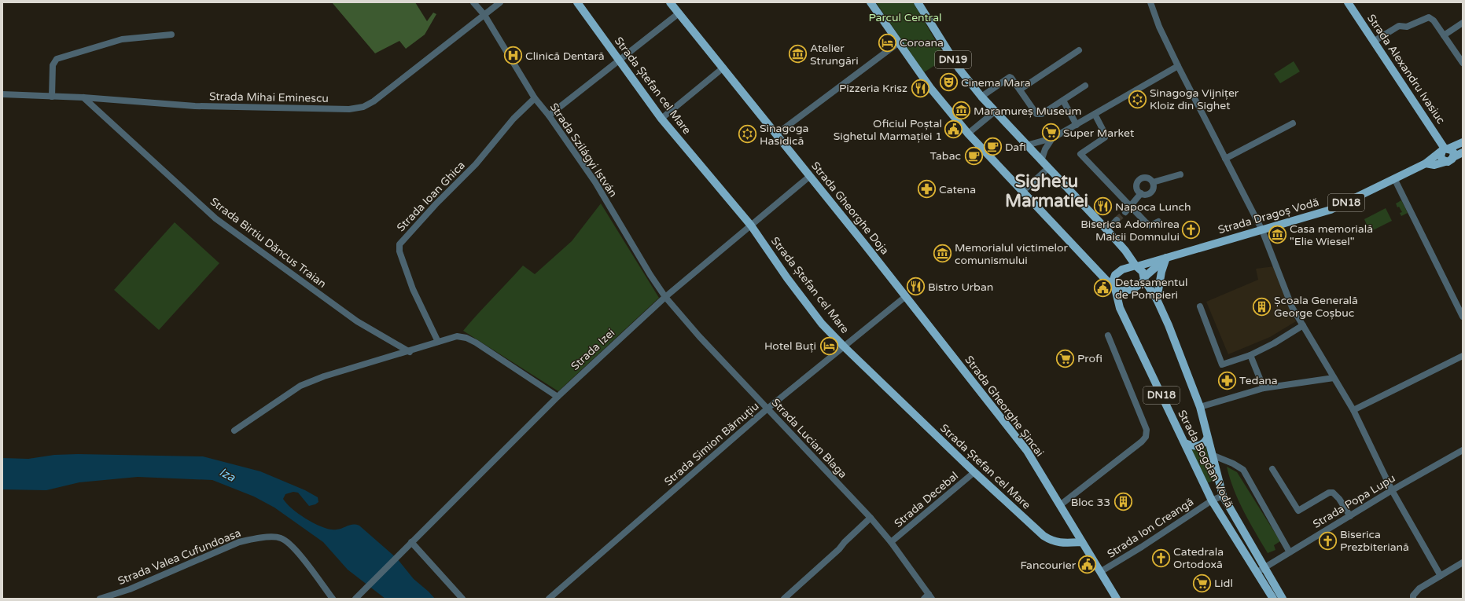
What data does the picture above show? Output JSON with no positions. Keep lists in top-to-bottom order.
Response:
{
  "streets": {
    "main road": [
      "DN19",
      "Strada Alexandru Ivasiuc",
      "Strada Ștefan cel Mare",
      "DN18",
      "Strada Gheorghe Doja",
      "Strada Dragoș Vodă",
      "Strada Gheorghe Șincai",
      "Strada Bogdan Vodă"
    ],
    "street": [
      "Strada Mihai Eminescu",
      "Strada Szilágyi István",
      "Strada Ioan Ghica",
      "Strada Birtiu Dăncus Traian",
      "Strada Izei",
      "Strada Lucian Blaga",
      "Strada Simion Bărnuțiu",
      "Strada Decebal",
      "Strada Popa Lupu",
      "Strada Ion Creangă",
      "Strada Valea Cufundoasa"
    ]
  },
  "crossings": [
    ["DN19", "DN18"],
    ["DN19", "Strada Dragoș Vodă"],
    ["DN19", "Strada Bogdan Vodă"],
    ["Strada Alexandru Ivasiuc", "Strada Dragoș Vodă"],
    ["Strada Ștefan cel Mare", "Strada Izei"],
    ["Strada Ștefan cel Mare", "Strada Gheorghe Șincai"],
    ["Strada Ștefan cel Mare", "Strada Simion Bărnuțiu"],
    ["Strada Ștefan cel Mare", "Strada Decebal"],
    ["Strada Mihai Eminescu", "Strada Szilágyi István"],
    ["Strada Mihai Eminescu", "Strada Birtiu Dăncus Traian"],
    ["Strada Szilágyi István", "Strada Ioan Ghica"],
    ["Strada Szilágyi István", "Strada Izei"],
    ["Strada Szilágyi István", "Strada Lucian Blaga"],
    ["DN18", "Strada Dragoș Vodă"],
    ["DN18", "Strada Bogdan Vodă"],
    ["Strada Gheorghe Doja", "Strada Izei"],
    ["Strada Gheorghe Doja", "Strada Gheorghe Șincai"],
    ["Strada Gheorghe Doja", "Strada Simion Bărnuțiu"],
    ["Strada Dragoș Vodă", "Strada Bogdan Vodă"],
    ["Strada Izei", "Strada Lucian Blaga"],
    ["Strada Gheorghe Șincai", "Strada Simion Bărnuțiu"],
    ["Strada Gheorghe Șincai", "Strada Ion Creangă"],
    ["Strada Lucian Blaga", "Strada Simion Bărnuțiu"],
    ["Strada Lucian Blaga", "Strada Decebal"],
    ["Strada Bogdan Vodă", "Strada Popa Lupu"],
    ["Strada Bogdan Vodă", "Strada Ion Creangă"]
  ],
  "districts": ["Sighetu Marmatiei"],
  "water": ["Iza"],
  "parks": ["Parcul Central"],
  "places": {
    "hotel": ["Coroana", "Hotel Buți"],
    "museum": [
      "Atelier Strungări",
      "Maramureș Museum",
      "Casa memorială \"Elie Wiesel\"",
      "Memorialul victimelor comunismului"
    ],
    "hospital": ["Clinică Dentară"],
    "theatre": ["Cinema Mara"],
    "restaurant": ["Pizzeria Krisz", "Napoca Lunch", "Bistro Urban"],
    "synagogue": ["Sinagoga Vijnițer Kloiz din Sighet", "Sinagoga Hasidică"],
    "public building": ["Oficiul Poștal Sighetul Marmației 1", "Detașamentul de Pompieri", "Fancourier"],
    "supermarket": ["Super Market", "Profi", "Lidl"],
    "cafe": ["Dafi", "Tabac"],
    "pharmacy": ["Catena", "Tedana"],
    "church": ["Biserica Adormirea Maicii Domnului", "Biserica Prezbiteriană", "Catedrala Ortodoxă"],
    "building": ["Școala Generală George Coșbuc", "Bloc 33"]
  }
}
